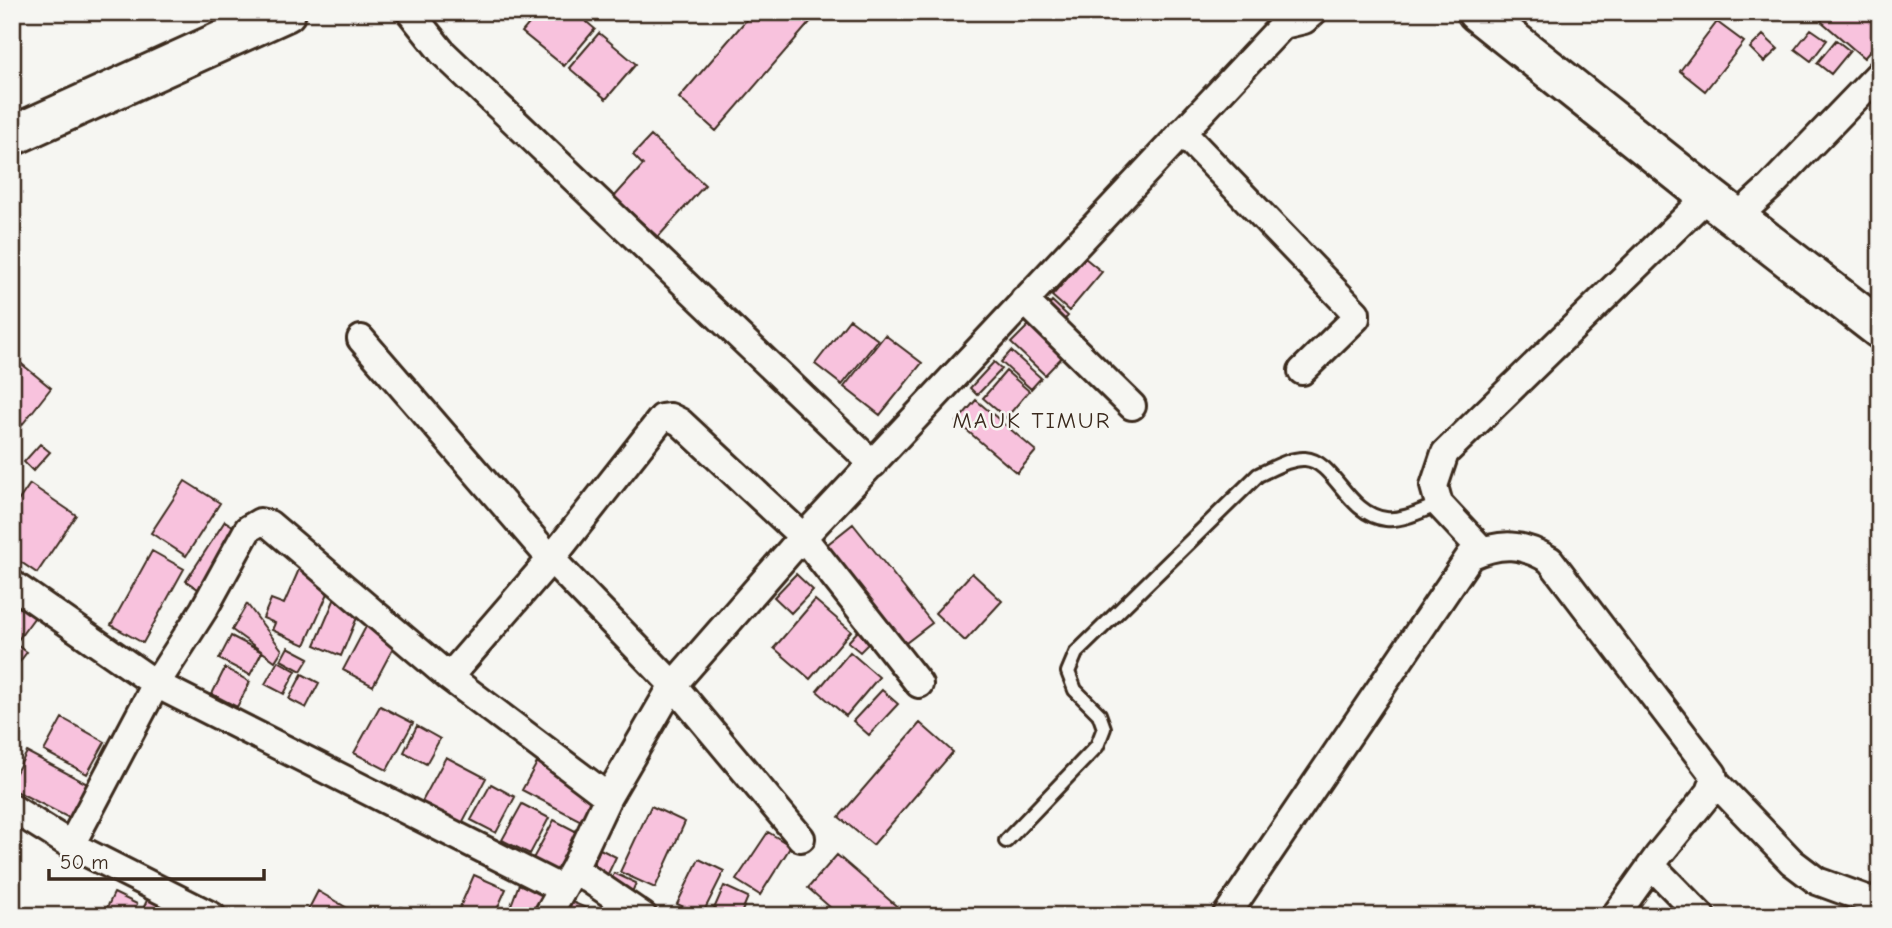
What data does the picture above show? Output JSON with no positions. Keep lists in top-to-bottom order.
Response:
{
  "districts": ["MAUK TIMUR"],
  "scale_bar": "50 m"
}
